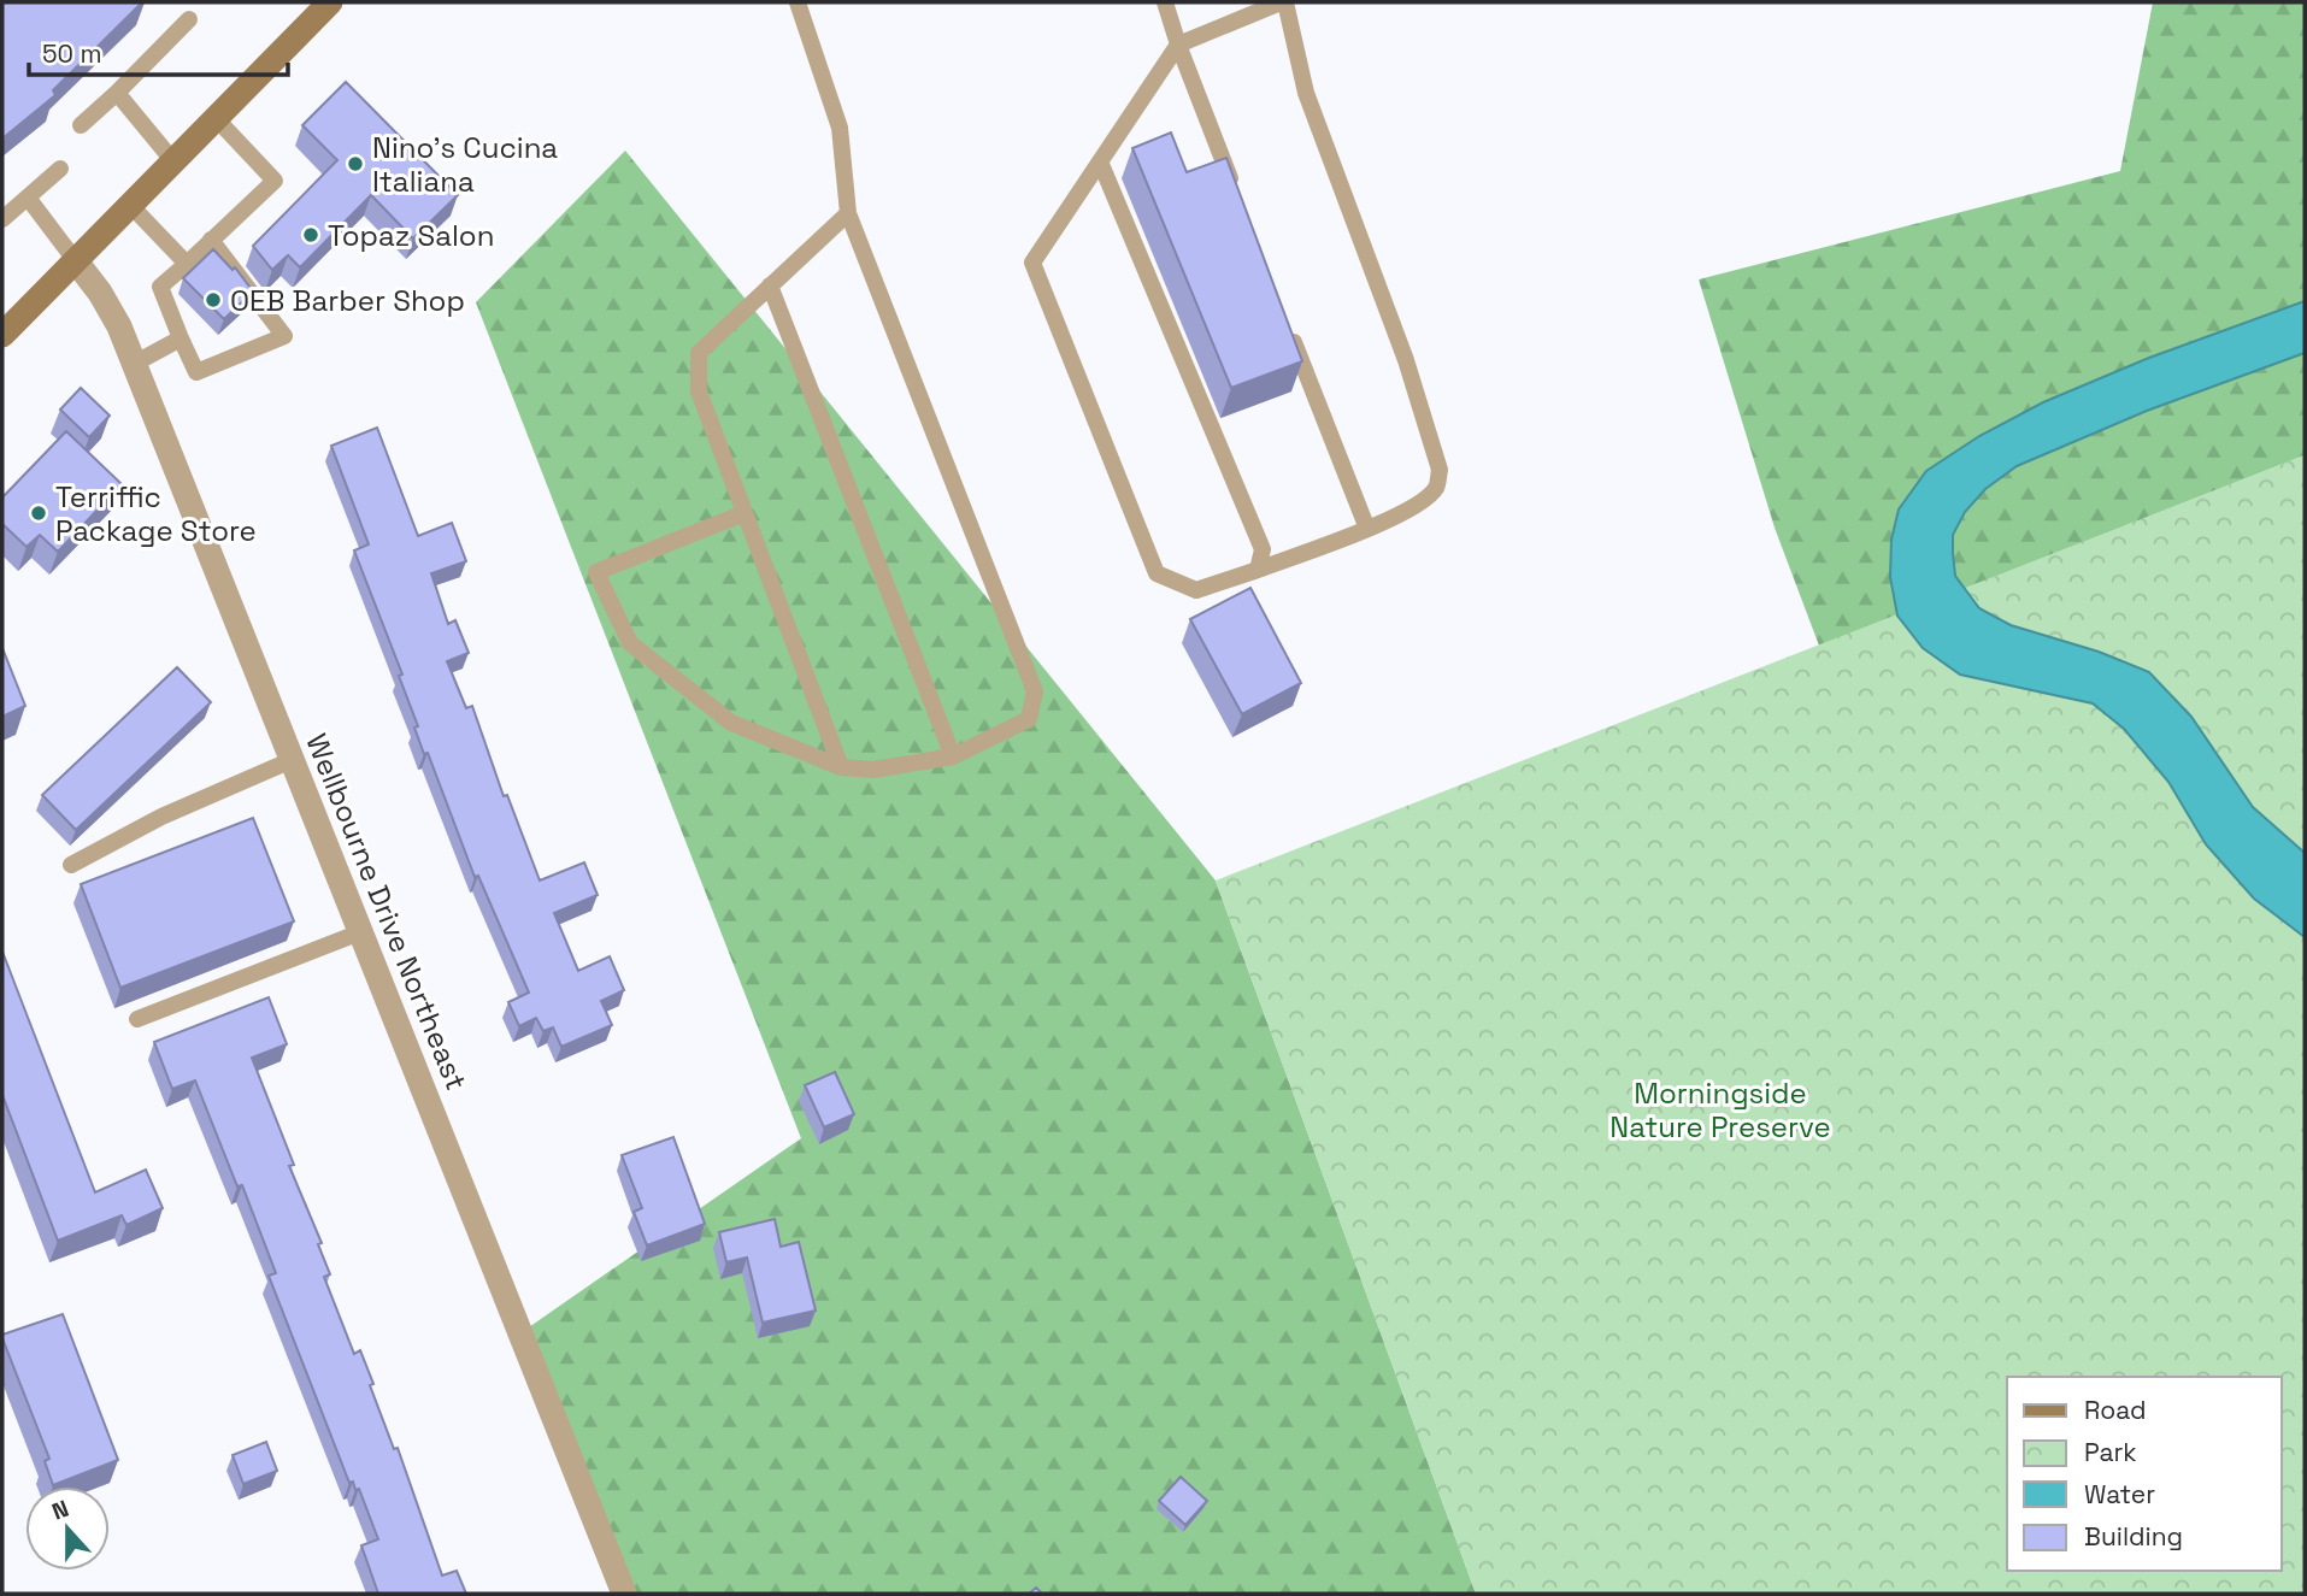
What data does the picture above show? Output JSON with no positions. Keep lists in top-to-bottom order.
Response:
{
  "streets": {
    "street": ["Wellbourne Drive Northeast"]
  },
  "parks": ["Morningside Nature Preserve"],
  "places": [
    "Nino's Cucina Italiana",
    "Topaz Salon",
    "OEB Barber Shop",
    "Terriffic Package Store"
  ],
  "legend": [
    "Road",
    "Park",
    "Water",
    "Building"
  ],
  "scale_bar": "50 m",
  "north": "top"
}
